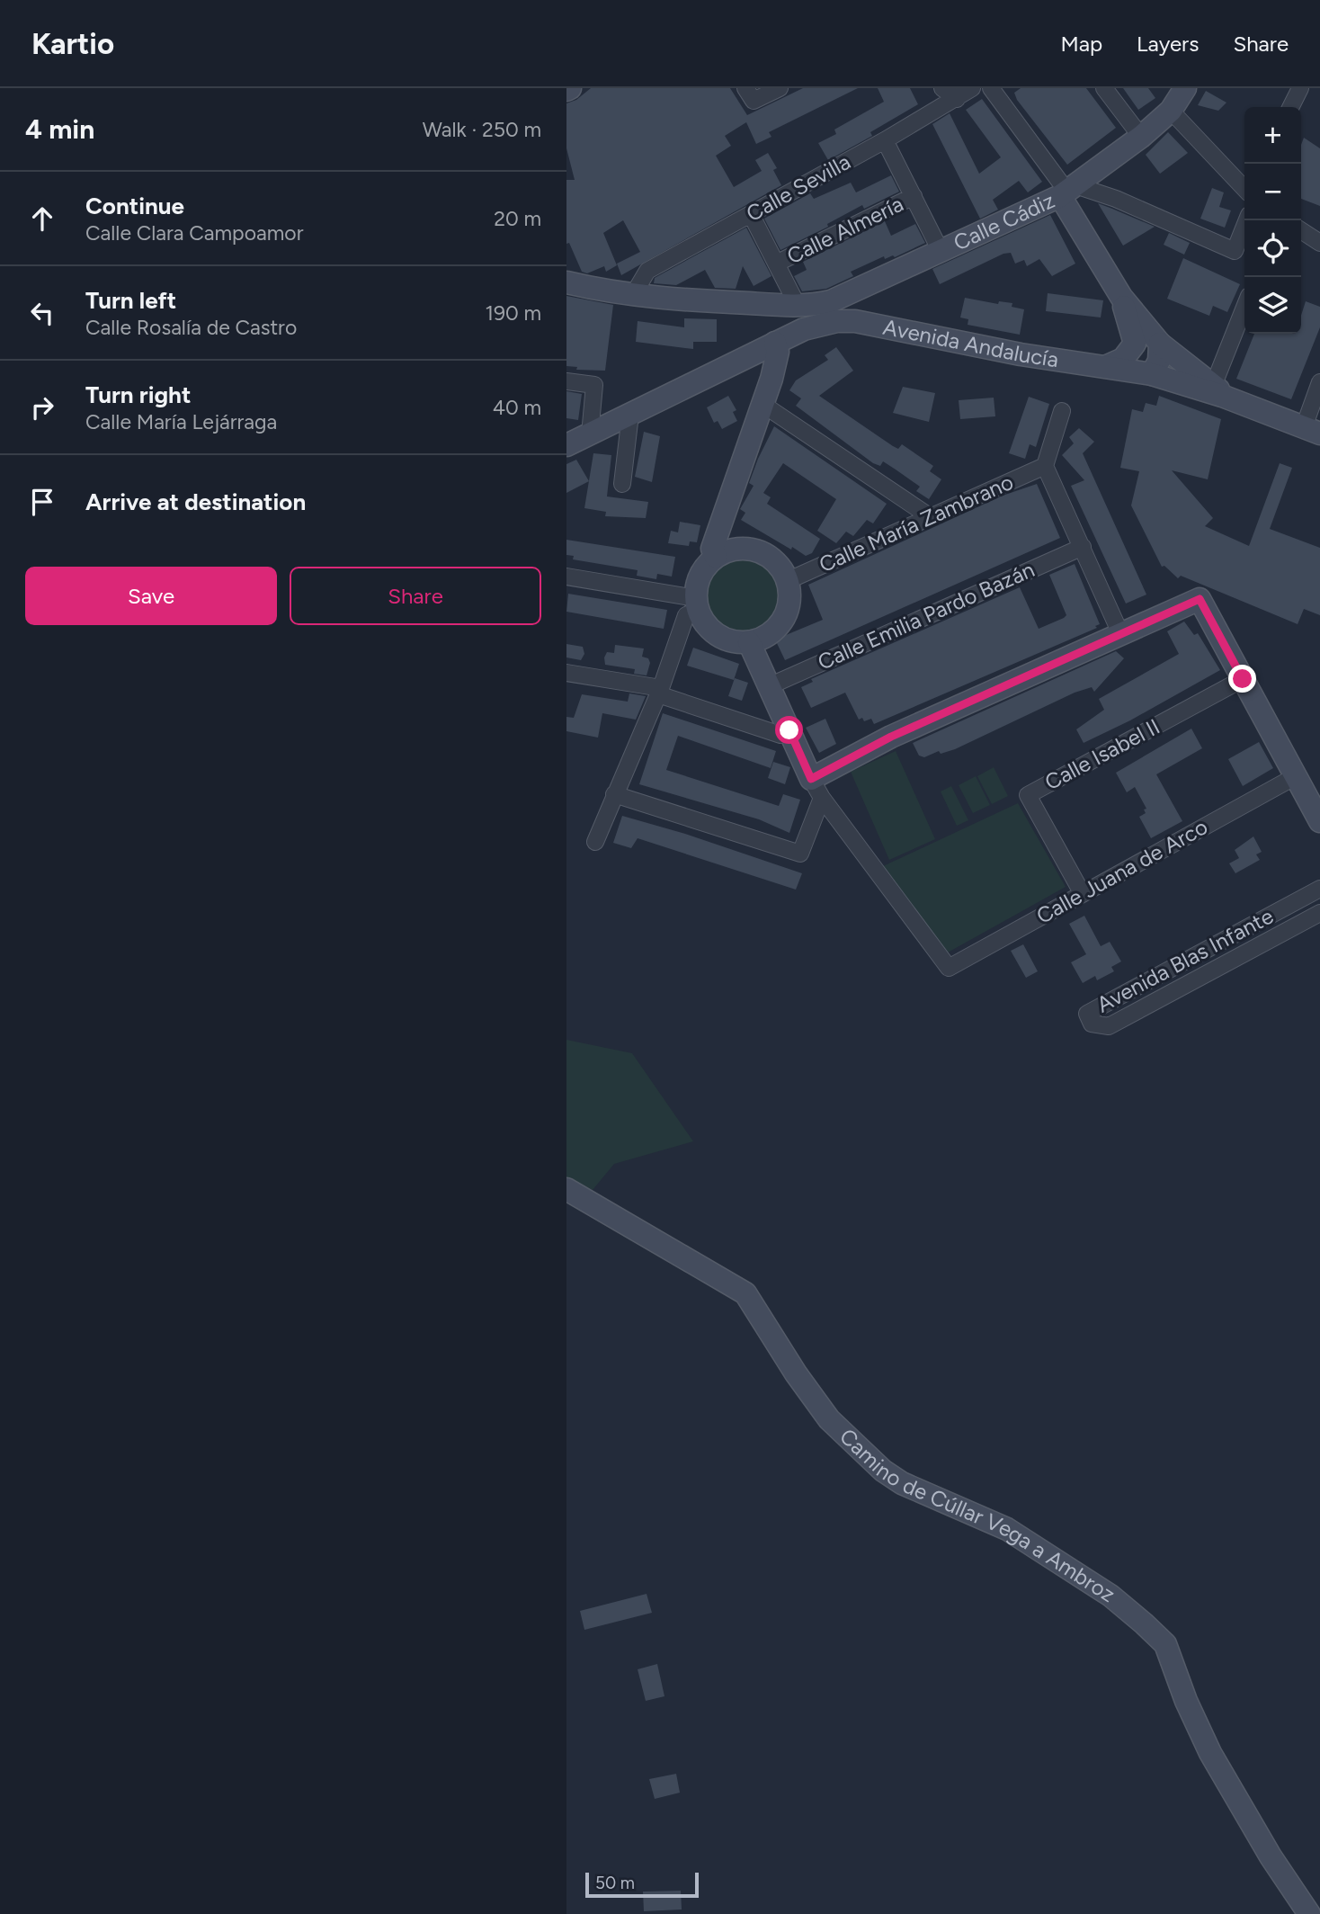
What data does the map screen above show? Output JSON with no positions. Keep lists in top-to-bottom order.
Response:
{
  "streets": {
    "street": [
      "Calle Sevilla",
      "Calle Cádiz",
      "Calle Almería",
      "Avenida Andalucía",
      "Calle María Zambrano",
      "Calle Emilia Pardo Bazán",
      "Calle Isabel II",
      "Calle Juana de Arco",
      "Avenida Blas Infante",
      "Camino de Cúllar Vega a Ambroz"
    ]
  },
  "crossings": [
    ["Calle Sevilla", "Calle Almería"],
    ["Calle Cádiz", "Calle Almería"],
    ["Calle Isabel II", "Calle Juana de Arco"]
  ],
  "scale_bar": "50 m",
  "page": {
    "header": "Kartio",
    "nav": ["Map", "Layers", "Share"],
    "heading": ["4 min", "Walk · 250 m"],
    "map_buttons": ["+", "−"],
    "list": [
      ["Continue", "Calle Clara Campoamor", "20 m"],
      ["Turn left", "Calle Rosalía de Castro", "190 m"],
      ["Turn right", "Calle María Lejárraga", "40 m"],
      "Arrive at destination"
    ],
    "buttons": ["Save", "Share"],
    "scale": "50 m"
  }
}
